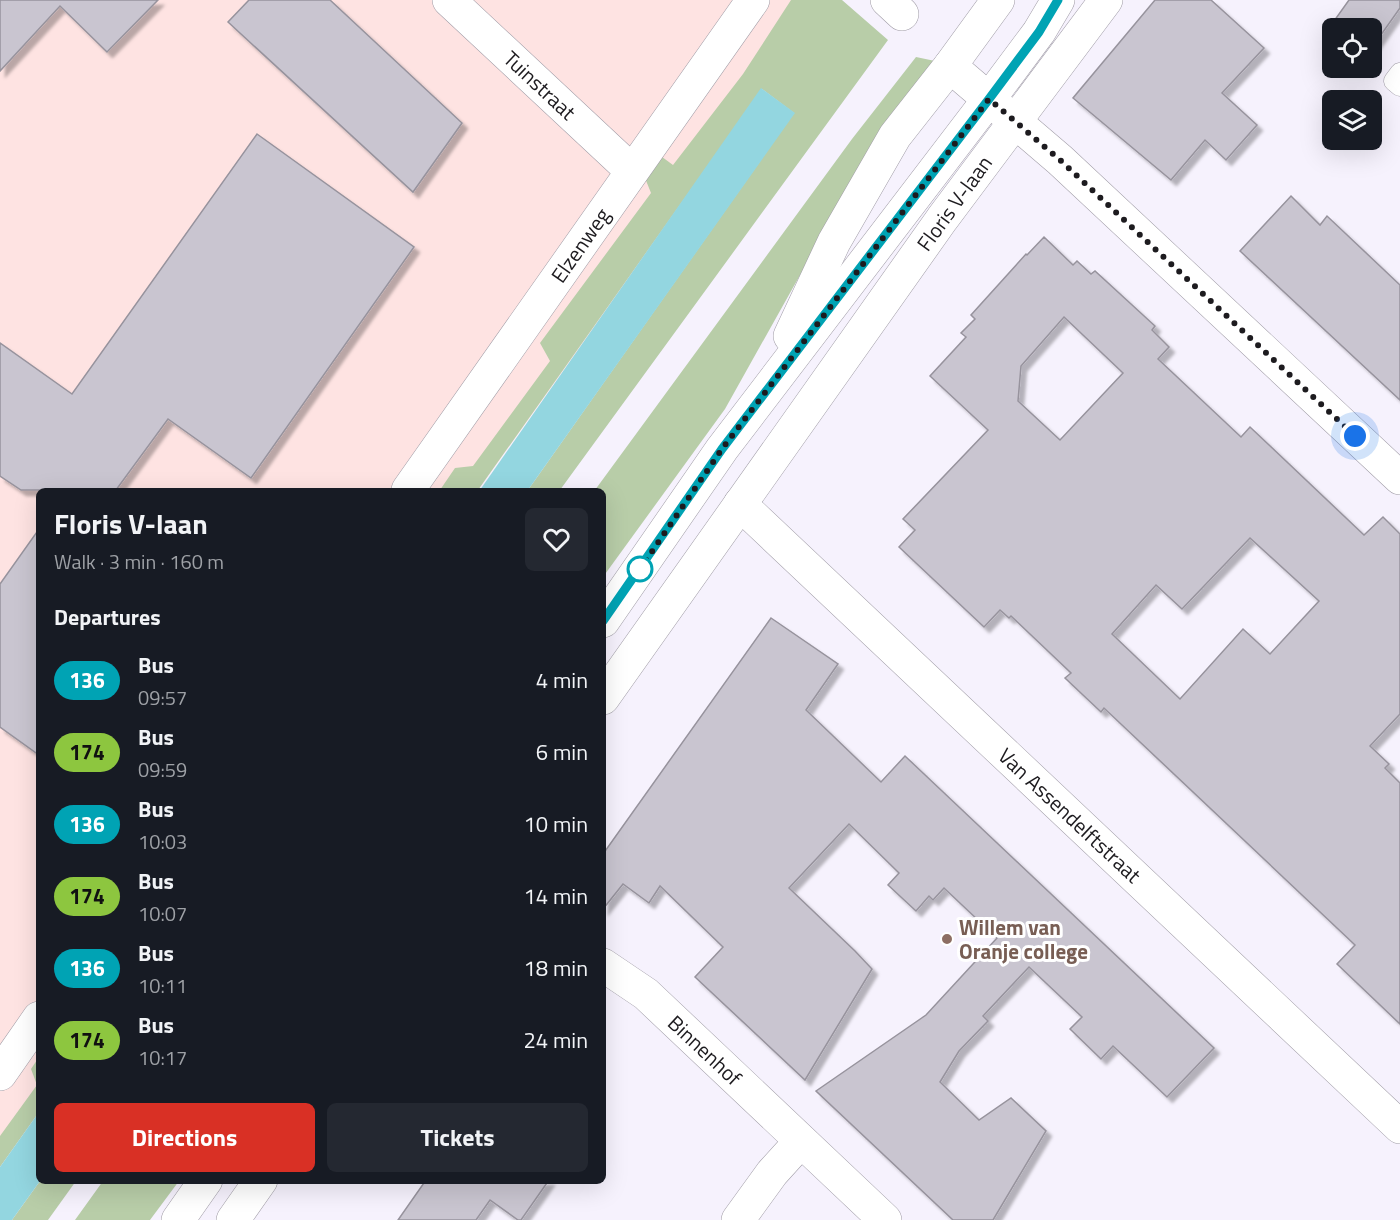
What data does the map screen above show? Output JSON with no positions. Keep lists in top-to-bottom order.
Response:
{
  "streets": {
    "street": [
      "Tuinstraat",
      "Floris V-laan",
      "Elzenweg",
      "Van Assendelftstraat",
      "Binnenhof"
    ]
  },
  "crossings": [
    ["Tuinstraat", "Elzenweg"],
    ["Floris V-laan", "Van Assendelftstraat"]
  ],
  "places": ["Willem van Oranje college"],
  "lines": ["bus line 136"],
  "page": {
    "heading": [
      ["Floris V-laan", "Walk · 3 min · 160 m"],
      "Departures"
    ],
    "list": [
      {
        "mark": "136",
        "name": "Bus",
        "note": "09:57",
        "value": "4 min"
      },
      {
        "mark": "174",
        "name": "Bus",
        "note": "09:59",
        "value": "6 min"
      },
      {
        "mark": "136",
        "name": "Bus",
        "note": "10:03",
        "value": "10 min"
      },
      {
        "mark": "174",
        "name": "Bus",
        "note": "10:07",
        "value": "14 min"
      },
      {
        "mark": "136",
        "name": "Bus",
        "note": "10:11",
        "value": "18 min"
      },
      {
        "mark": "174",
        "name": "Bus",
        "note": "10:17",
        "value": "24 min"
      }
    ],
    "buttons": ["Directions", "Tickets"]
  }
}
